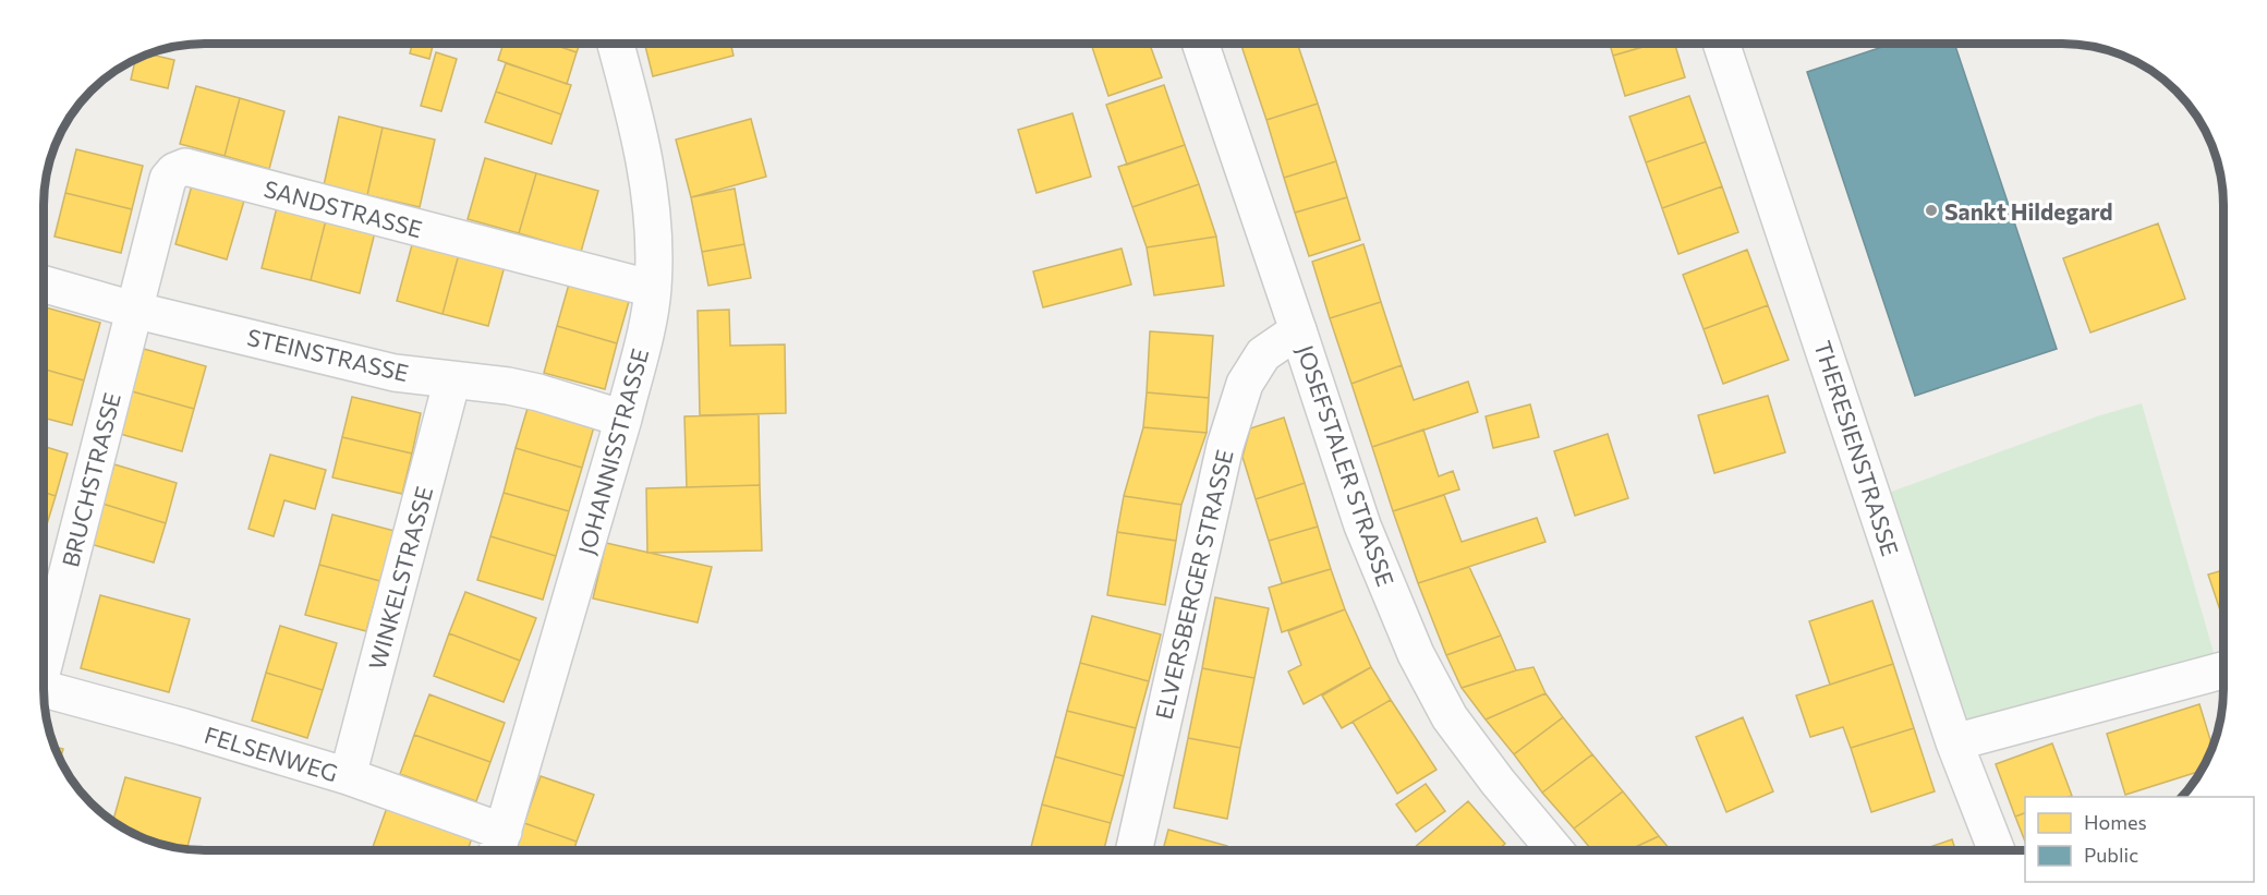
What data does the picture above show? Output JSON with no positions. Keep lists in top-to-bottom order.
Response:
{
  "streets": {
    "street": [
      "SANDSTRASSE",
      "STEINSTRASSE",
      "THERESIENSTRASSE",
      "JOHANNISSTRASSE",
      "JOSEFSTALER STRASSE",
      "BRUCHSTRASSE",
      "WINKELSTRASSE",
      "ELVERSBERGER STRASSE",
      "FELSENWEG"
    ]
  },
  "crossings": [
    ["SANDSTRASSE", "STEINSTRASSE"],
    ["SANDSTRASSE", "JOHANNISSTRASSE"],
    ["SANDSTRASSE", "BRUCHSTRASSE"],
    ["STEINSTRASSE", "JOHANNISSTRASSE"],
    ["STEINSTRASSE", "BRUCHSTRASSE"],
    ["STEINSTRASSE", "WINKELSTRASSE"],
    ["JOHANNISSTRASSE", "FELSENWEG"],
    ["JOSEFSTALER STRASSE", "ELVERSBERGER STRASSE"],
    ["WINKELSTRASSE", "FELSENWEG"]
  ],
  "places": ["Sankt Hildegard"],
  "legend": ["Homes", "Public"]
}
